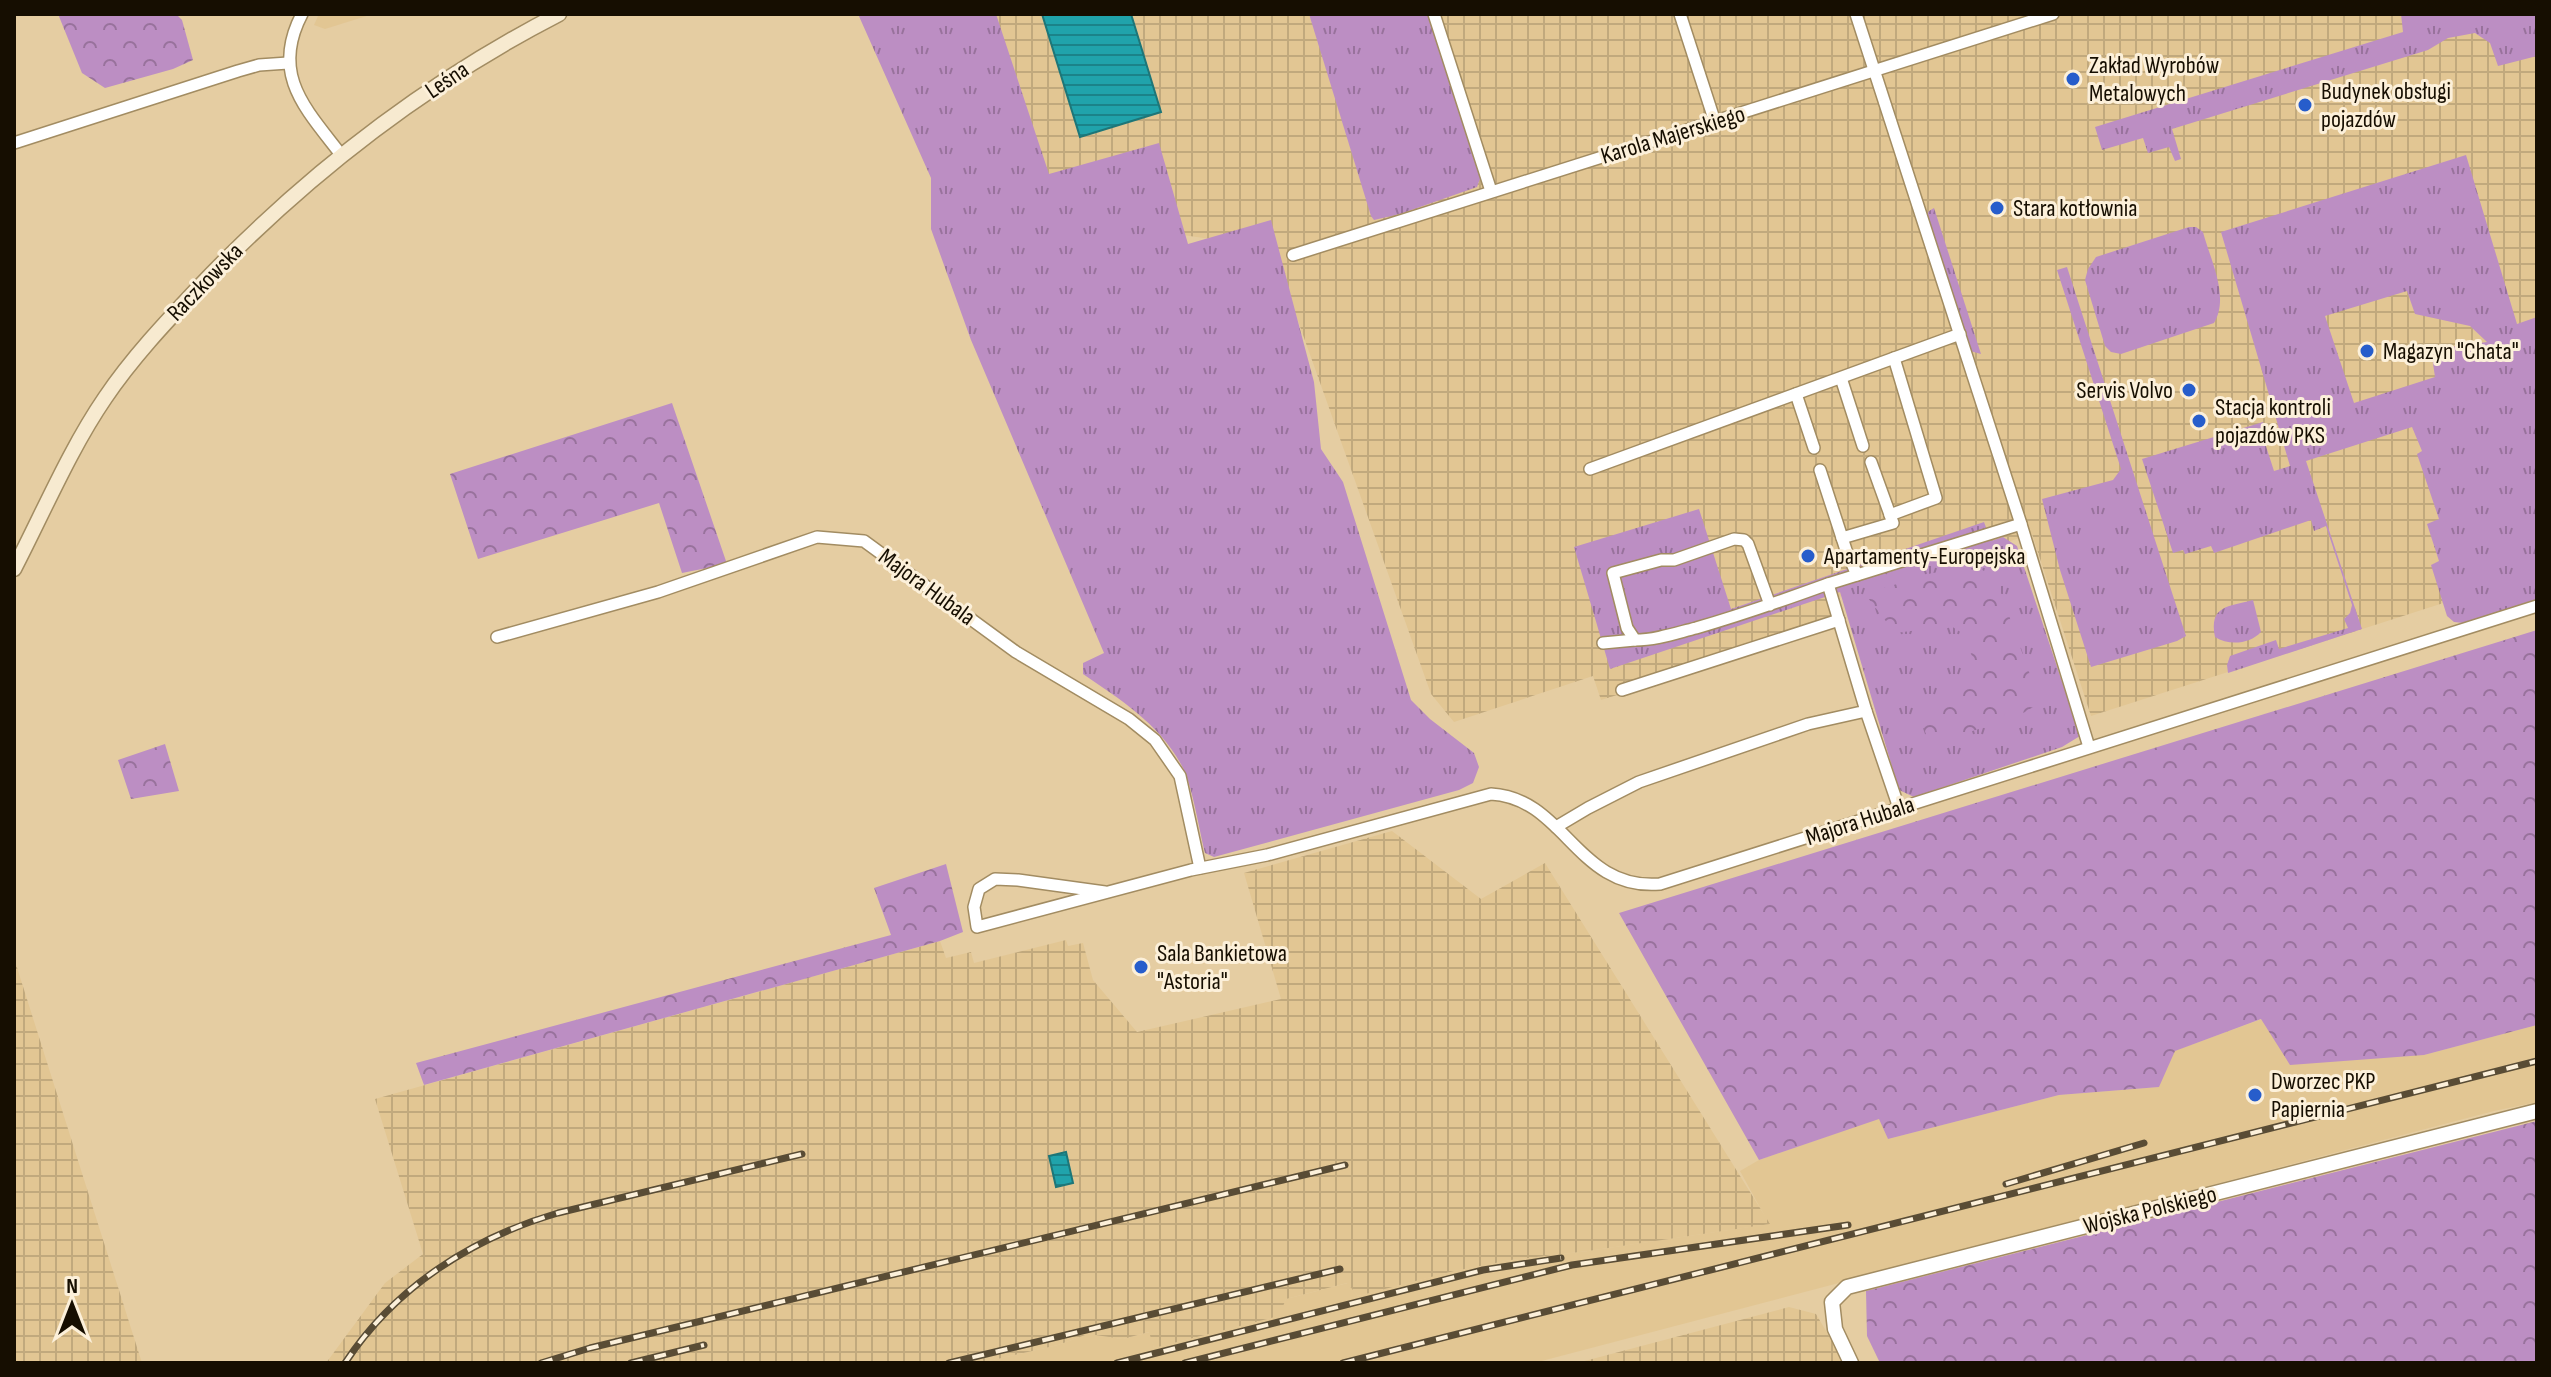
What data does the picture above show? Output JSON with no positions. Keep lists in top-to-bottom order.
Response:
{
  "streets": {
    "main road": ["Leśna", "Raczkowska"],
    "street": ["Karola Majerskiego", "Majora Hubala", "Wojska Polskiego"]
  },
  "crossings": [
    ["Leśna", "Raczkowska"]
  ],
  "places": [
    "Zakład Wyrobów Metalowych",
    "Budynek obsługi pojazdów",
    "Stara kotłownia",
    "Magazyn \"Chata\"",
    "Servis Volvo",
    "Stacja kontroli pojazdów PKS",
    "Apartamenty-Europejska",
    "Sala Bankietowa \"Astoria\"",
    "Dworzec PKP Papiernia"
  ],
  "north": "top"
}
